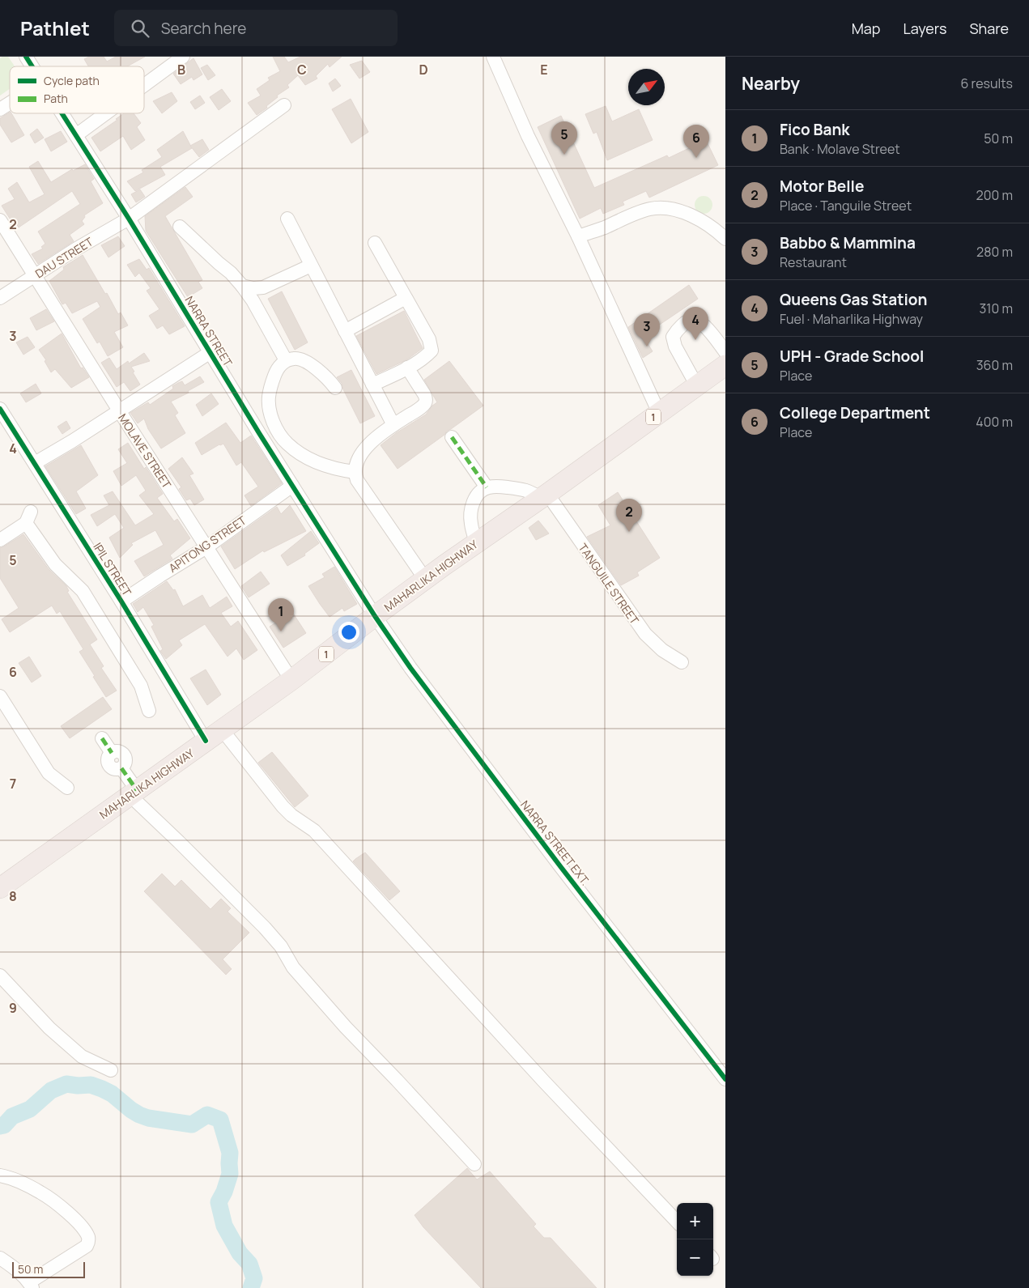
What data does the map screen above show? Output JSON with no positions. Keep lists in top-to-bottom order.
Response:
{
  "streets": {
    "highway": ["1", "MAHARLIKA HIGHWAY"],
    "street": [
      "DAU STREET",
      "NARRA STREET",
      "MOLAVE STREET",
      "APITONG STREET",
      "IPIL STREET",
      "TANGUILE STREET",
      "NARRA STREET EXT."
    ]
  },
  "crossings": [
    ["DAU STREET", "NARRA STREET"],
    ["DAU STREET", "MOLAVE STREET"],
    ["NARRA STREET", "APITONG STREET"],
    ["NARRA STREET", "MAHARLIKA HIGHWAY"],
    ["NARRA STREET", "NARRA STREET EXT."],
    ["MOLAVE STREET", "APITONG STREET"],
    ["MOLAVE STREET", "MAHARLIKA HIGHWAY"],
    ["APITONG STREET", "IPIL STREET"],
    ["IPIL STREET", "MAHARLIKA HIGHWAY"],
    ["MAHARLIKA HIGHWAY", "TANGUILE STREET"],
    ["MAHARLIKA HIGHWAY", "NARRA STREET EXT."]
  ],
  "legend": ["Cycle path", "Path"],
  "scale_bar": "50 m",
  "north": "top right",
  "page": {
    "header": "Pathlet",
    "search": "Search here",
    "nav": ["Map", "Layers", "Share"],
    "heading": ["Nearby", "6 results"],
    "list": [
      {
        "mark": "1",
        "name": "Fico Bank",
        "note": "Bank · Molave Street",
        "value": "50 m"
      },
      {
        "mark": "2",
        "name": "Motor Belle",
        "note": "Place · Tanguile Street",
        "value": "200 m"
      },
      {
        "mark": "3",
        "name": "Babbo & Mammina",
        "note": "Restaurant",
        "value": "280 m"
      },
      {
        "mark": "4",
        "name": "Queens Gas Station",
        "note": "Fuel · Maharlika Highway",
        "value": "310 m"
      },
      {
        "mark": "5",
        "name": "UPH - Grade School",
        "note": "Place",
        "value": "360 m"
      },
      {
        "mark": "6",
        "name": "College Department",
        "note": "Place",
        "value": "400 m"
      }
    ],
    "pins": [
      "5",
      "6",
      "4",
      "3",
      "2",
      "1"
    ],
    "map_buttons": ["+", "−"],
    "scale": "50 m"
  },
  "grid": {
    "columns": [
      "B",
      "C",
      "D",
      "E"
    ],
    "rows": [
      "2",
      "3",
      "4",
      "5",
      "6",
      "7",
      "8",
      "9"
    ]
  }
}
